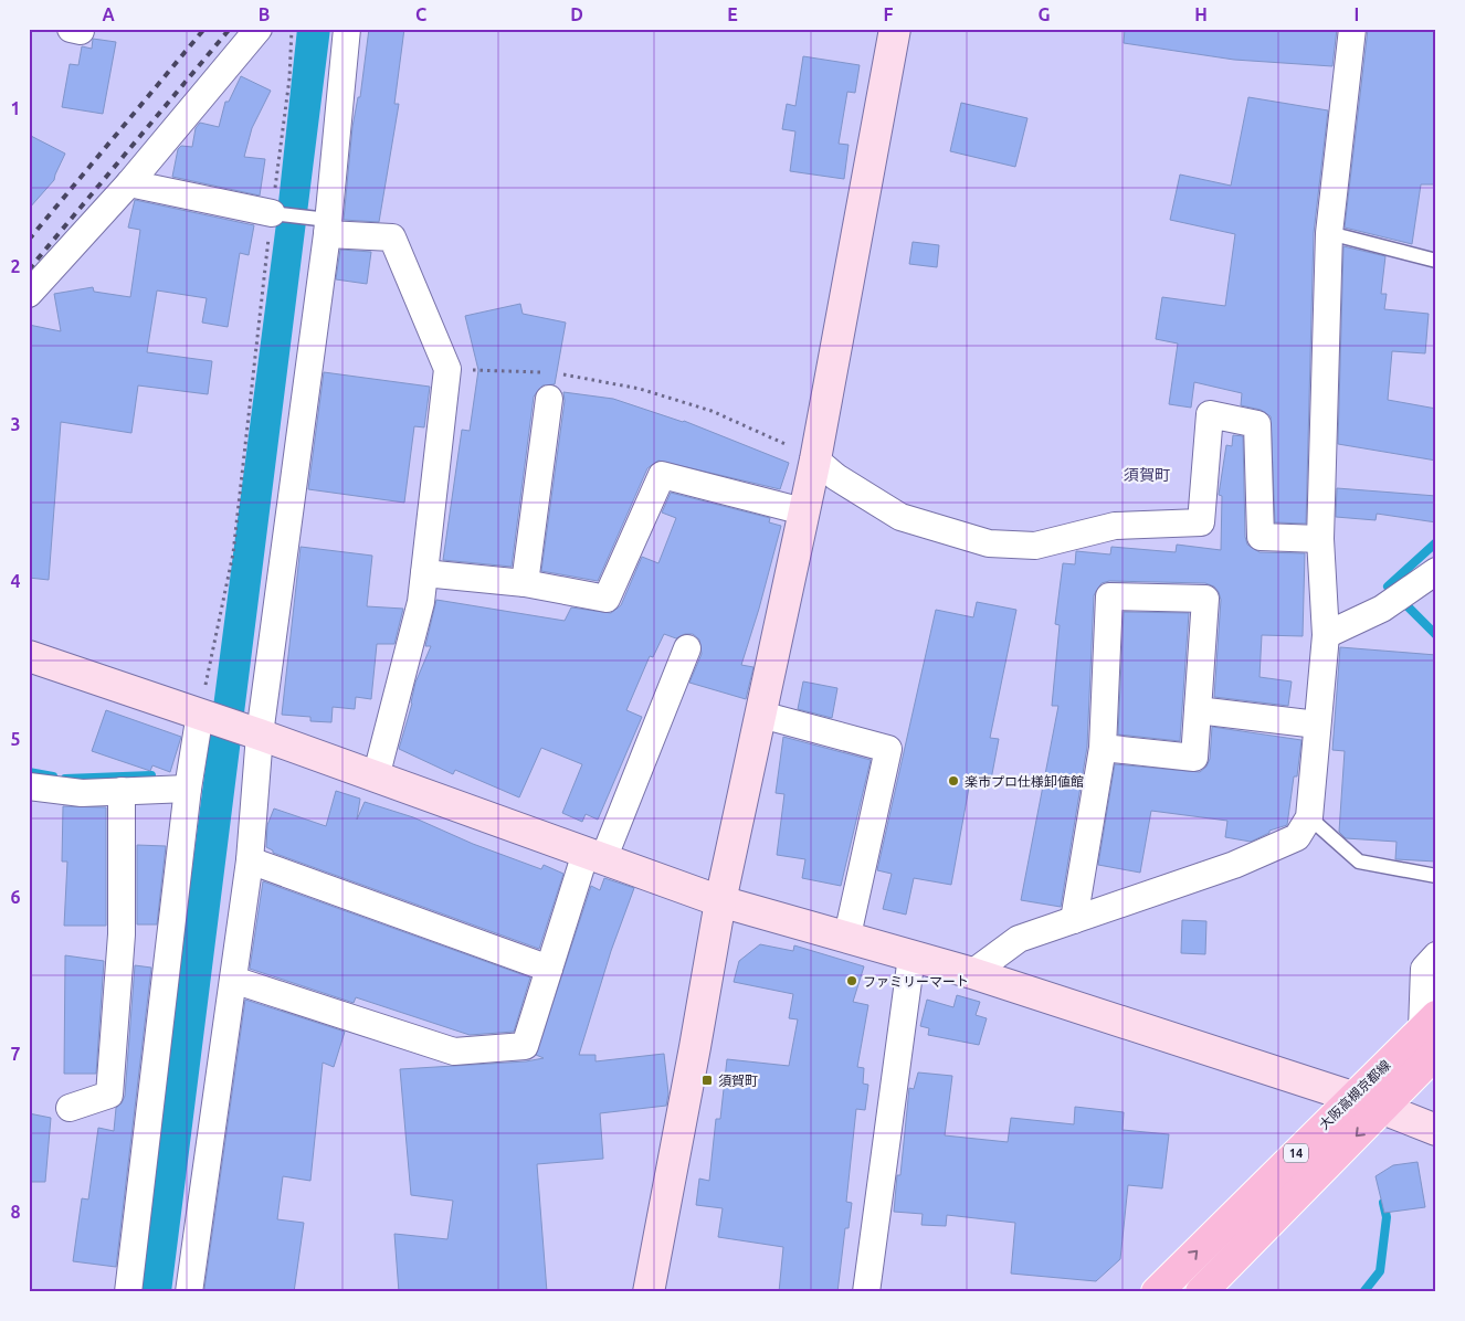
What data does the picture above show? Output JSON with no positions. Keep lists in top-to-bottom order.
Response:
{
  "streets": {
    "main road": ["大阪高槻京都線", "14"]
  },
  "districts": ["須賀町"],
  "places": {
    "other": ["楽市プロ仕様卸値館", "ファミリーマート"],
    "transit": ["須賀町"]
  },
  "grid": {
    "columns": [
      "A",
      "B",
      "C",
      "D",
      "E",
      "F",
      "G",
      "H",
      "I"
    ],
    "rows": [
      "1",
      "2",
      "3",
      "4",
      "5",
      "6",
      "7",
      "8"
    ]
  }
}
